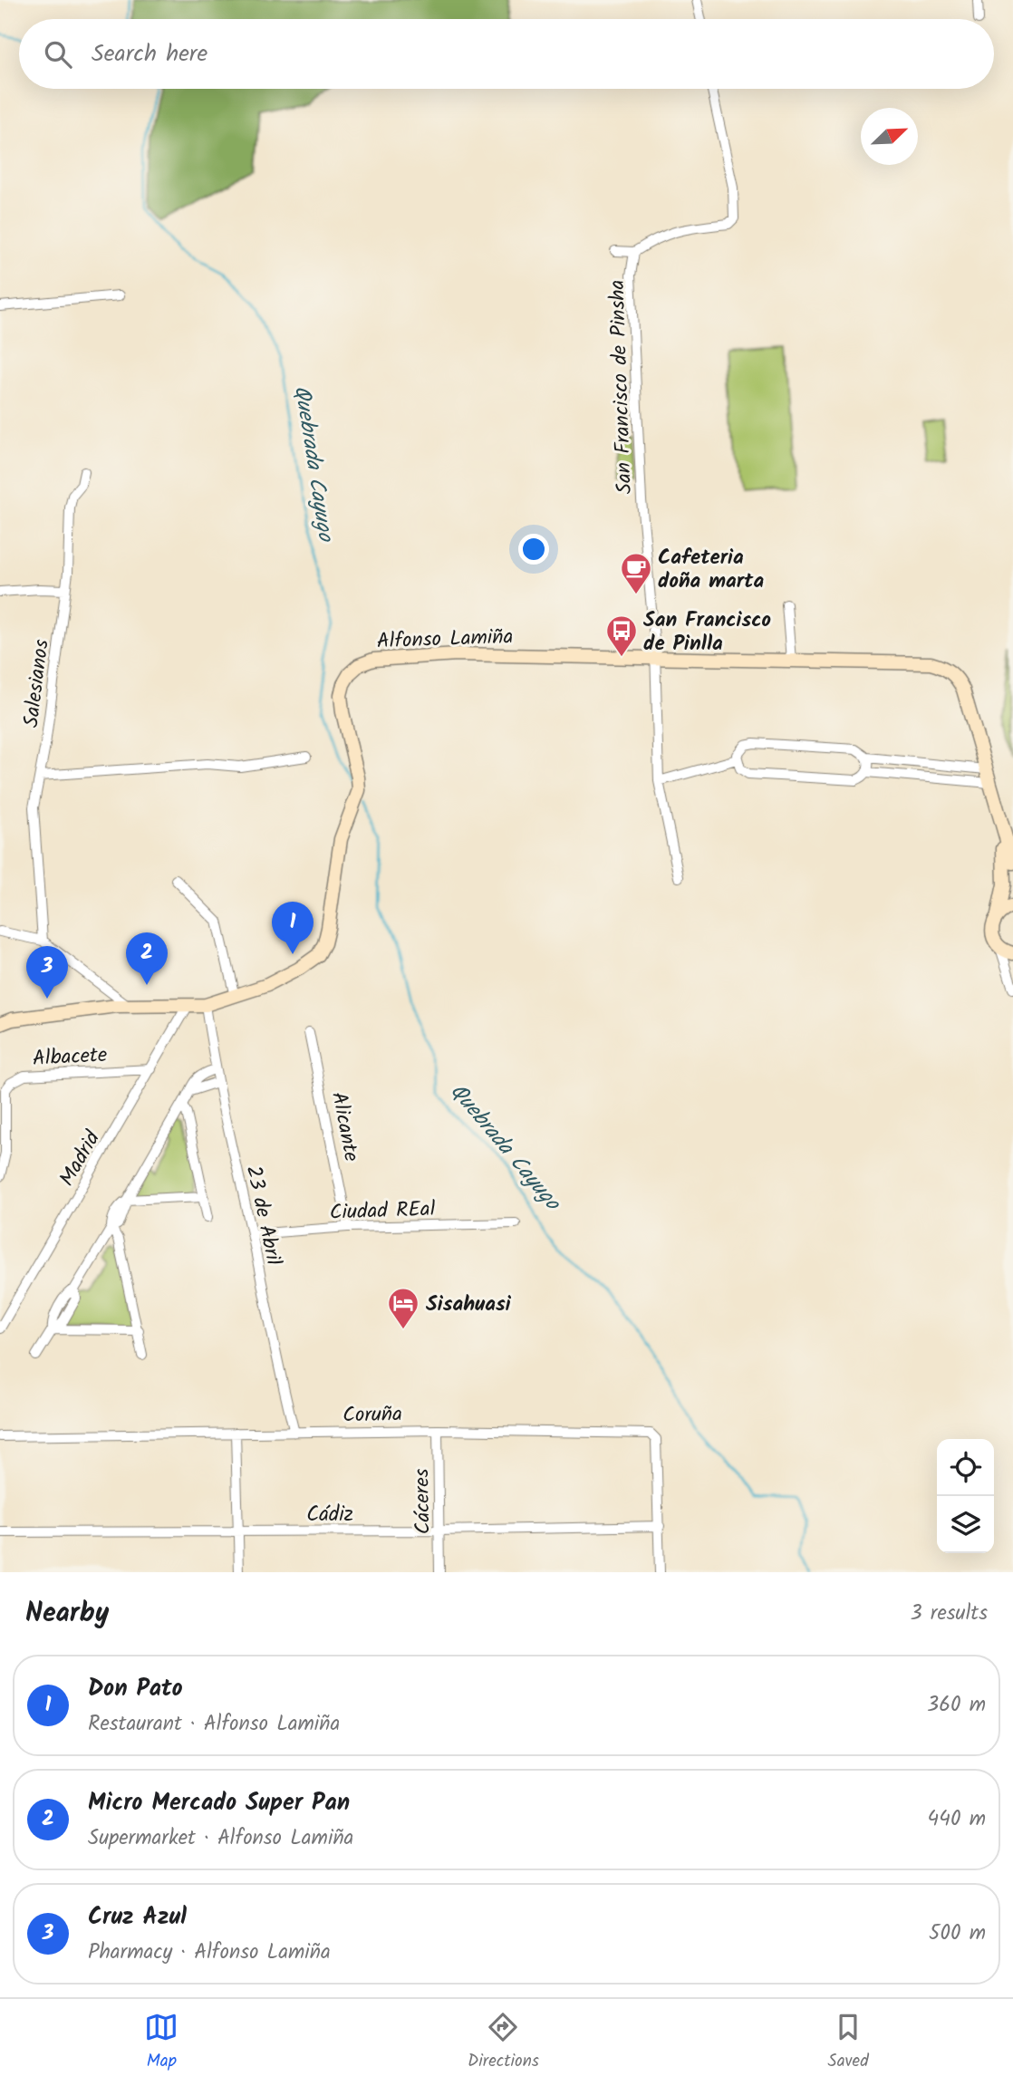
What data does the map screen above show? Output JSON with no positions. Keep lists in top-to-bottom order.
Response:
{
  "streets": {
    "street": [
      "San Francisco de Pinsha",
      "Alfonso Lamiña",
      "Salesianos",
      "Albacete",
      "Alicante",
      "Madrid",
      "Ciudad REal",
      "23 de Abril",
      "Coruña",
      "Cáceres",
      "Cádiz"
    ]
  },
  "crossings": [
    ["San Francisco de Pinsha", "Alfonso Lamiña"],
    ["Alfonso Lamiña", "Madrid"],
    ["Alfonso Lamiña", "23 de Abril"],
    ["Albacete", "Madrid"],
    ["Alicante", "Ciudad REal"],
    ["Ciudad REal", "23 de Abril"],
    ["23 de Abril", "Coruña"],
    ["Coruña", "Cáceres"],
    ["Coruña", "Cádiz"],
    ["Cáceres", "Cádiz"]
  ],
  "water": ["Quebrada Cayugo"],
  "places": {
    "cafe": ["Cafeteria doña marta"],
    "bus stop": ["San Francisco de Pinlla"],
    "hotel": ["Sisahuasi"]
  },
  "north": "top right",
  "page": {
    "search": "Search here",
    "pins": ["1", "2", "3"],
    "heading": ["Nearby", "3 results"],
    "list": [
      {
        "mark": "1",
        "name": "Don Pato",
        "note": "Restaurant · Alfonso Lamiña",
        "value": "360 m"
      },
      {
        "mark": "2",
        "name": "Micro Mercado Super Pan",
        "note": "Supermarket · Alfonso Lamiña",
        "value": "440 m"
      },
      {
        "mark": "3",
        "name": "Cruz Azul",
        "note": "Pharmacy · Alfonso Lamiña",
        "value": "500 m"
      }
    ],
    "nav": ["Map", "Directions", "Saved"]
  }
}
